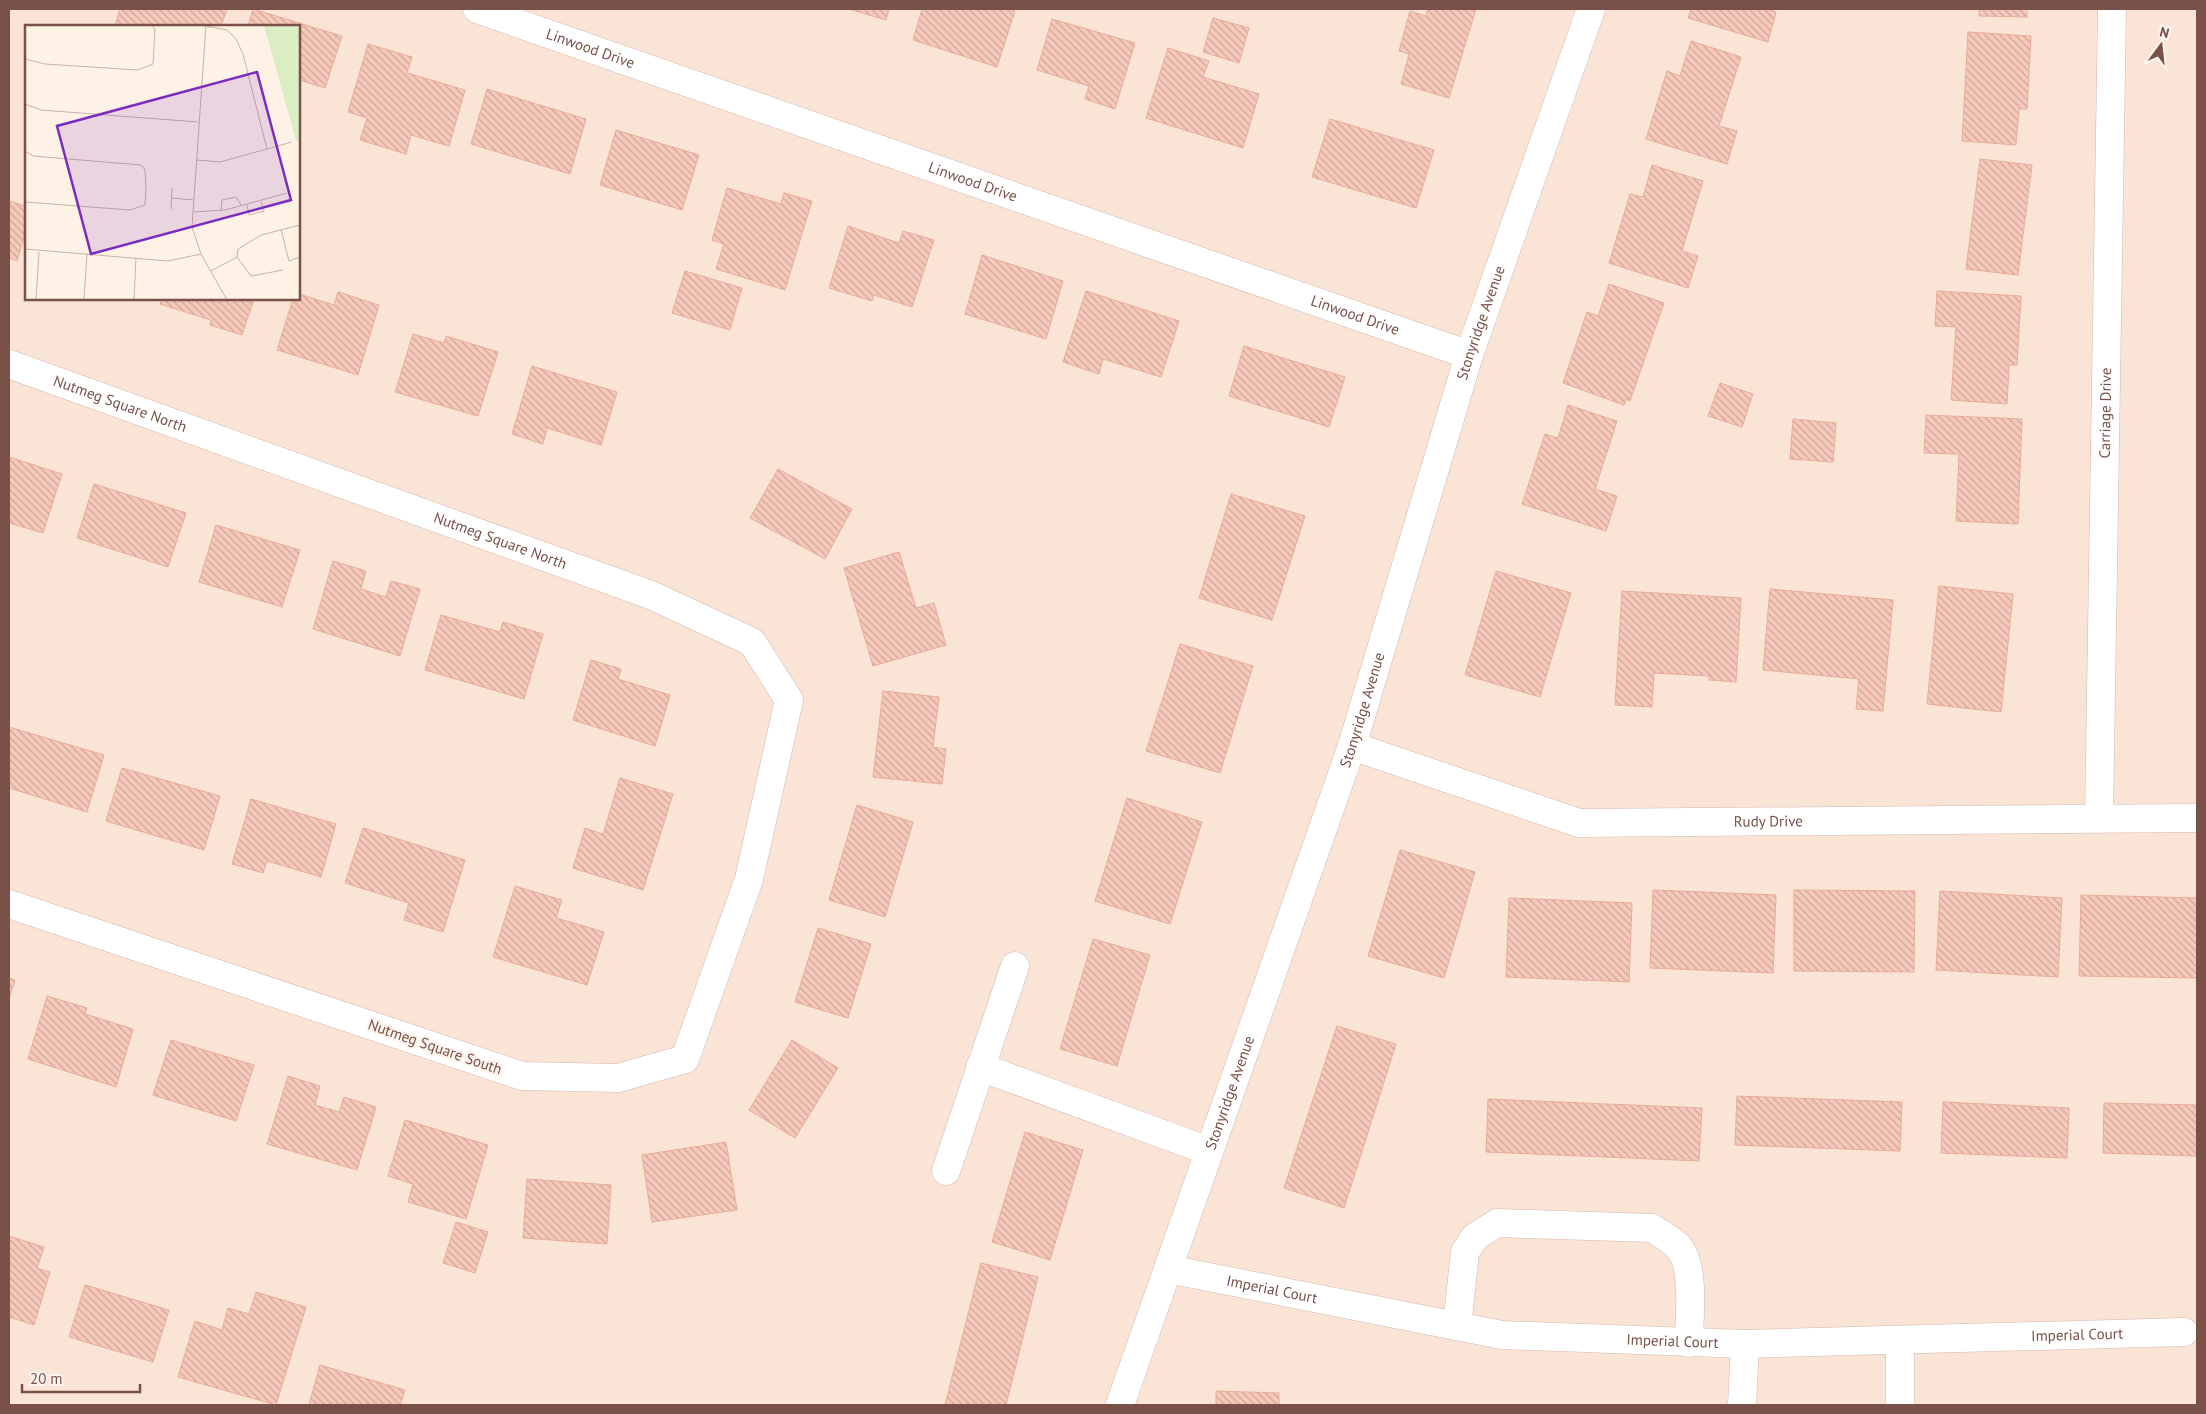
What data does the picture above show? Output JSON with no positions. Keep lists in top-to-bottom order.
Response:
{
  "streets": {
    "street": [
      "Linwood Drive",
      "Stonyridge Avenue",
      "Nutmeg Square North",
      "Carriage Drive",
      "Rudy Drive",
      "Nutmeg Square South",
      "Imperial Court"
    ]
  },
  "crossings": [
    ["Linwood Drive", "Stonyridge Avenue"],
    ["Stonyridge Avenue", "Rudy Drive"],
    ["Stonyridge Avenue", "Imperial Court"],
    ["Nutmeg Square North", "Nutmeg Square South"],
    ["Carriage Drive", "Rudy Drive"]
  ],
  "scale_bar": "20 m",
  "north": "top"
}
